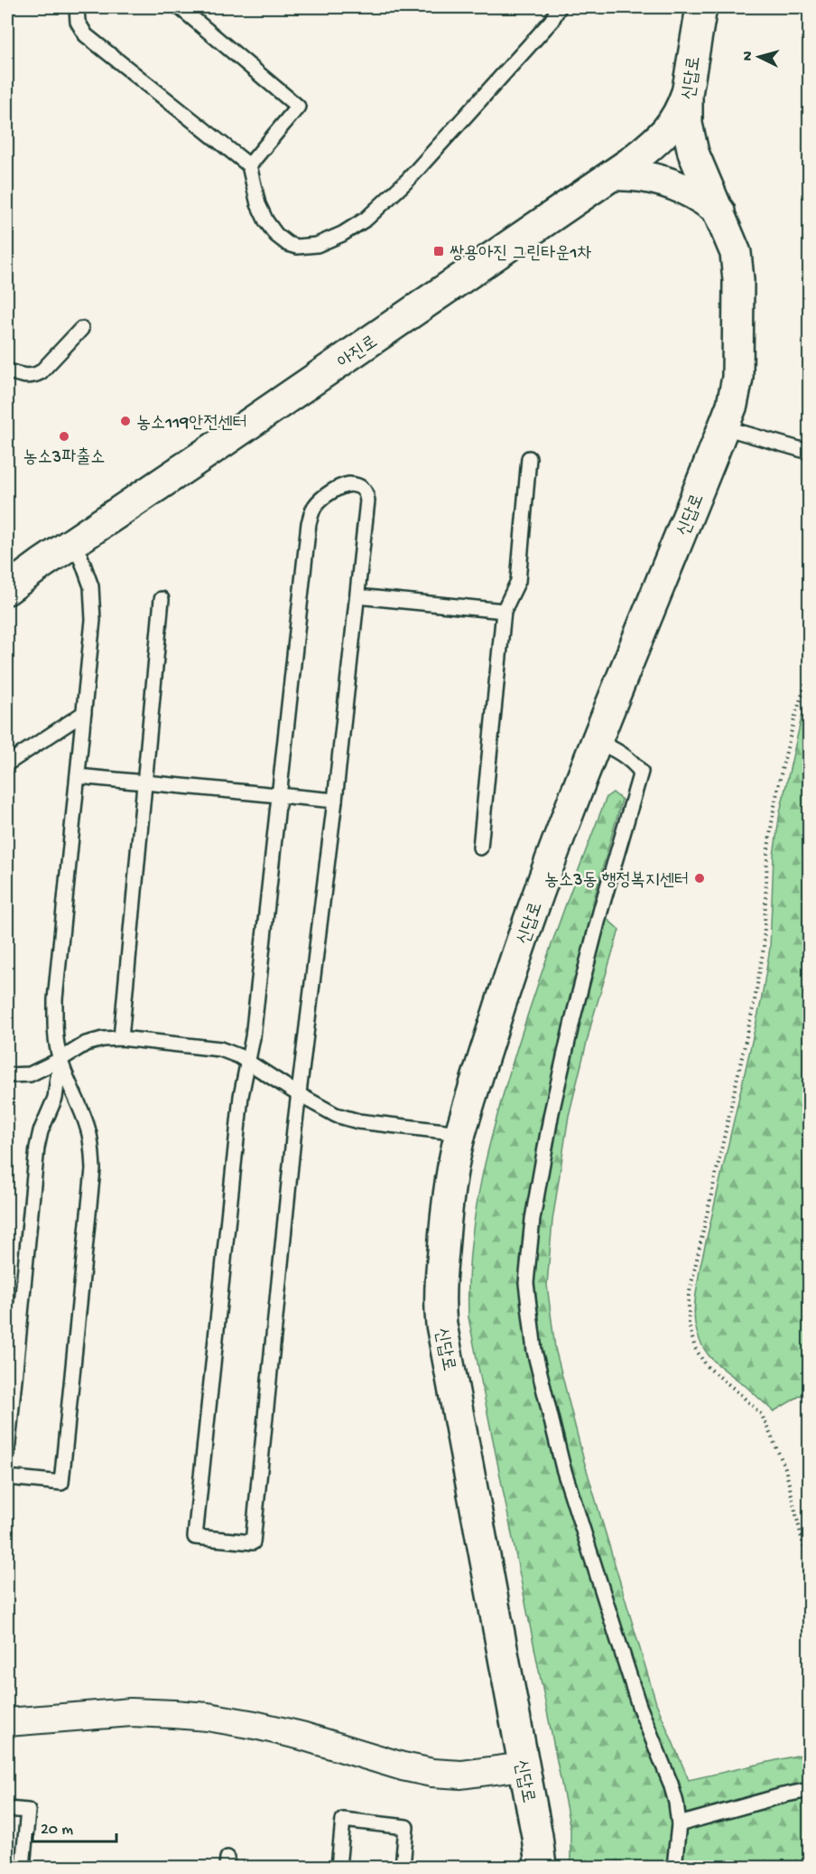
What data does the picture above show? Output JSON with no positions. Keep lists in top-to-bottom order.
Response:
{
  "streets": {
    "street": ["신답로", "아진로"]
  },
  "crossings": [
    ["신답로", "아진로"]
  ],
  "places": {
    "transit": ["쌍용아진 그린타운1차"],
    "other": ["농소119안전센터", "농소3파출소", "농소3동 행정복지센터"]
  },
  "scale_bar": "20 m",
  "north": "left"
}
